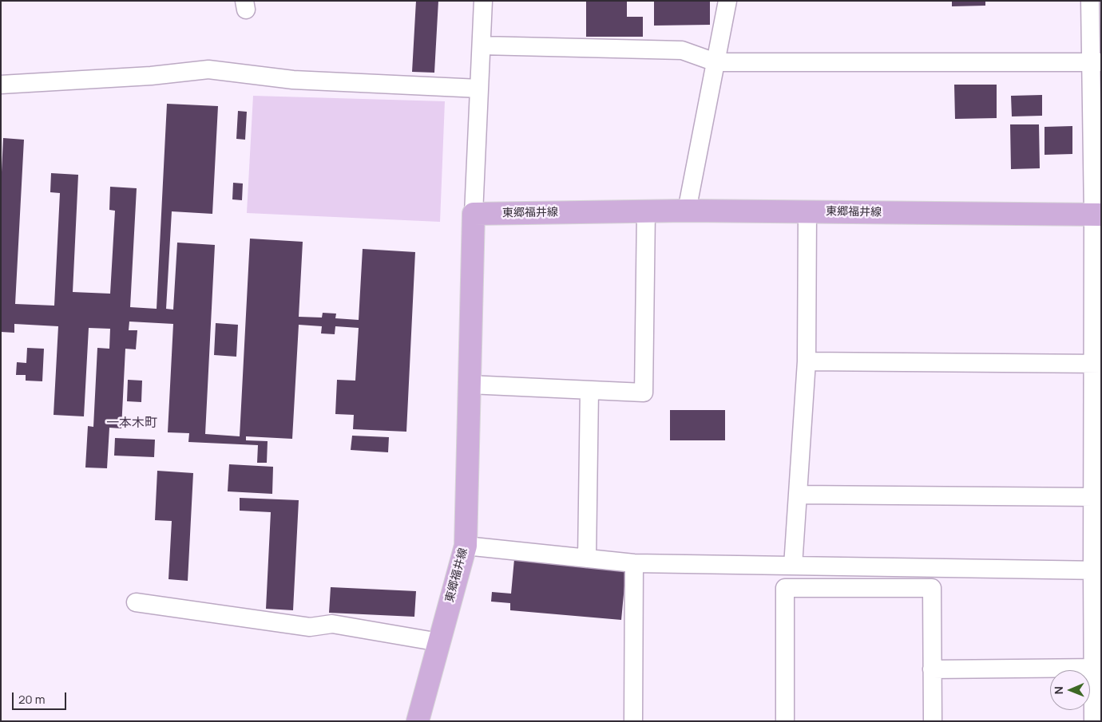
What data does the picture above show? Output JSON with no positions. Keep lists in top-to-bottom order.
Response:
{
  "streets": {
    "main road": ["東郷福井線"]
  },
  "districts": ["一本木町"],
  "scale_bar": "20 m",
  "north": "left"
}
